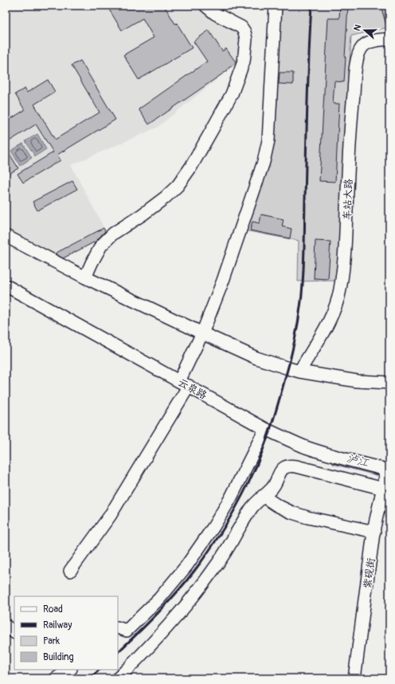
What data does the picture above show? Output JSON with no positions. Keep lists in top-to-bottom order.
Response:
{
  "streets": {
    "street": ["车站大路", "云泉路", "紫砚街"]
  },
  "crossings": [
    ["云泉路", "紫砚街"]
  ],
  "water": ["泸江"],
  "legend": [
    "Road",
    "Railway",
    "Park",
    "Building"
  ],
  "north": "left"
}
